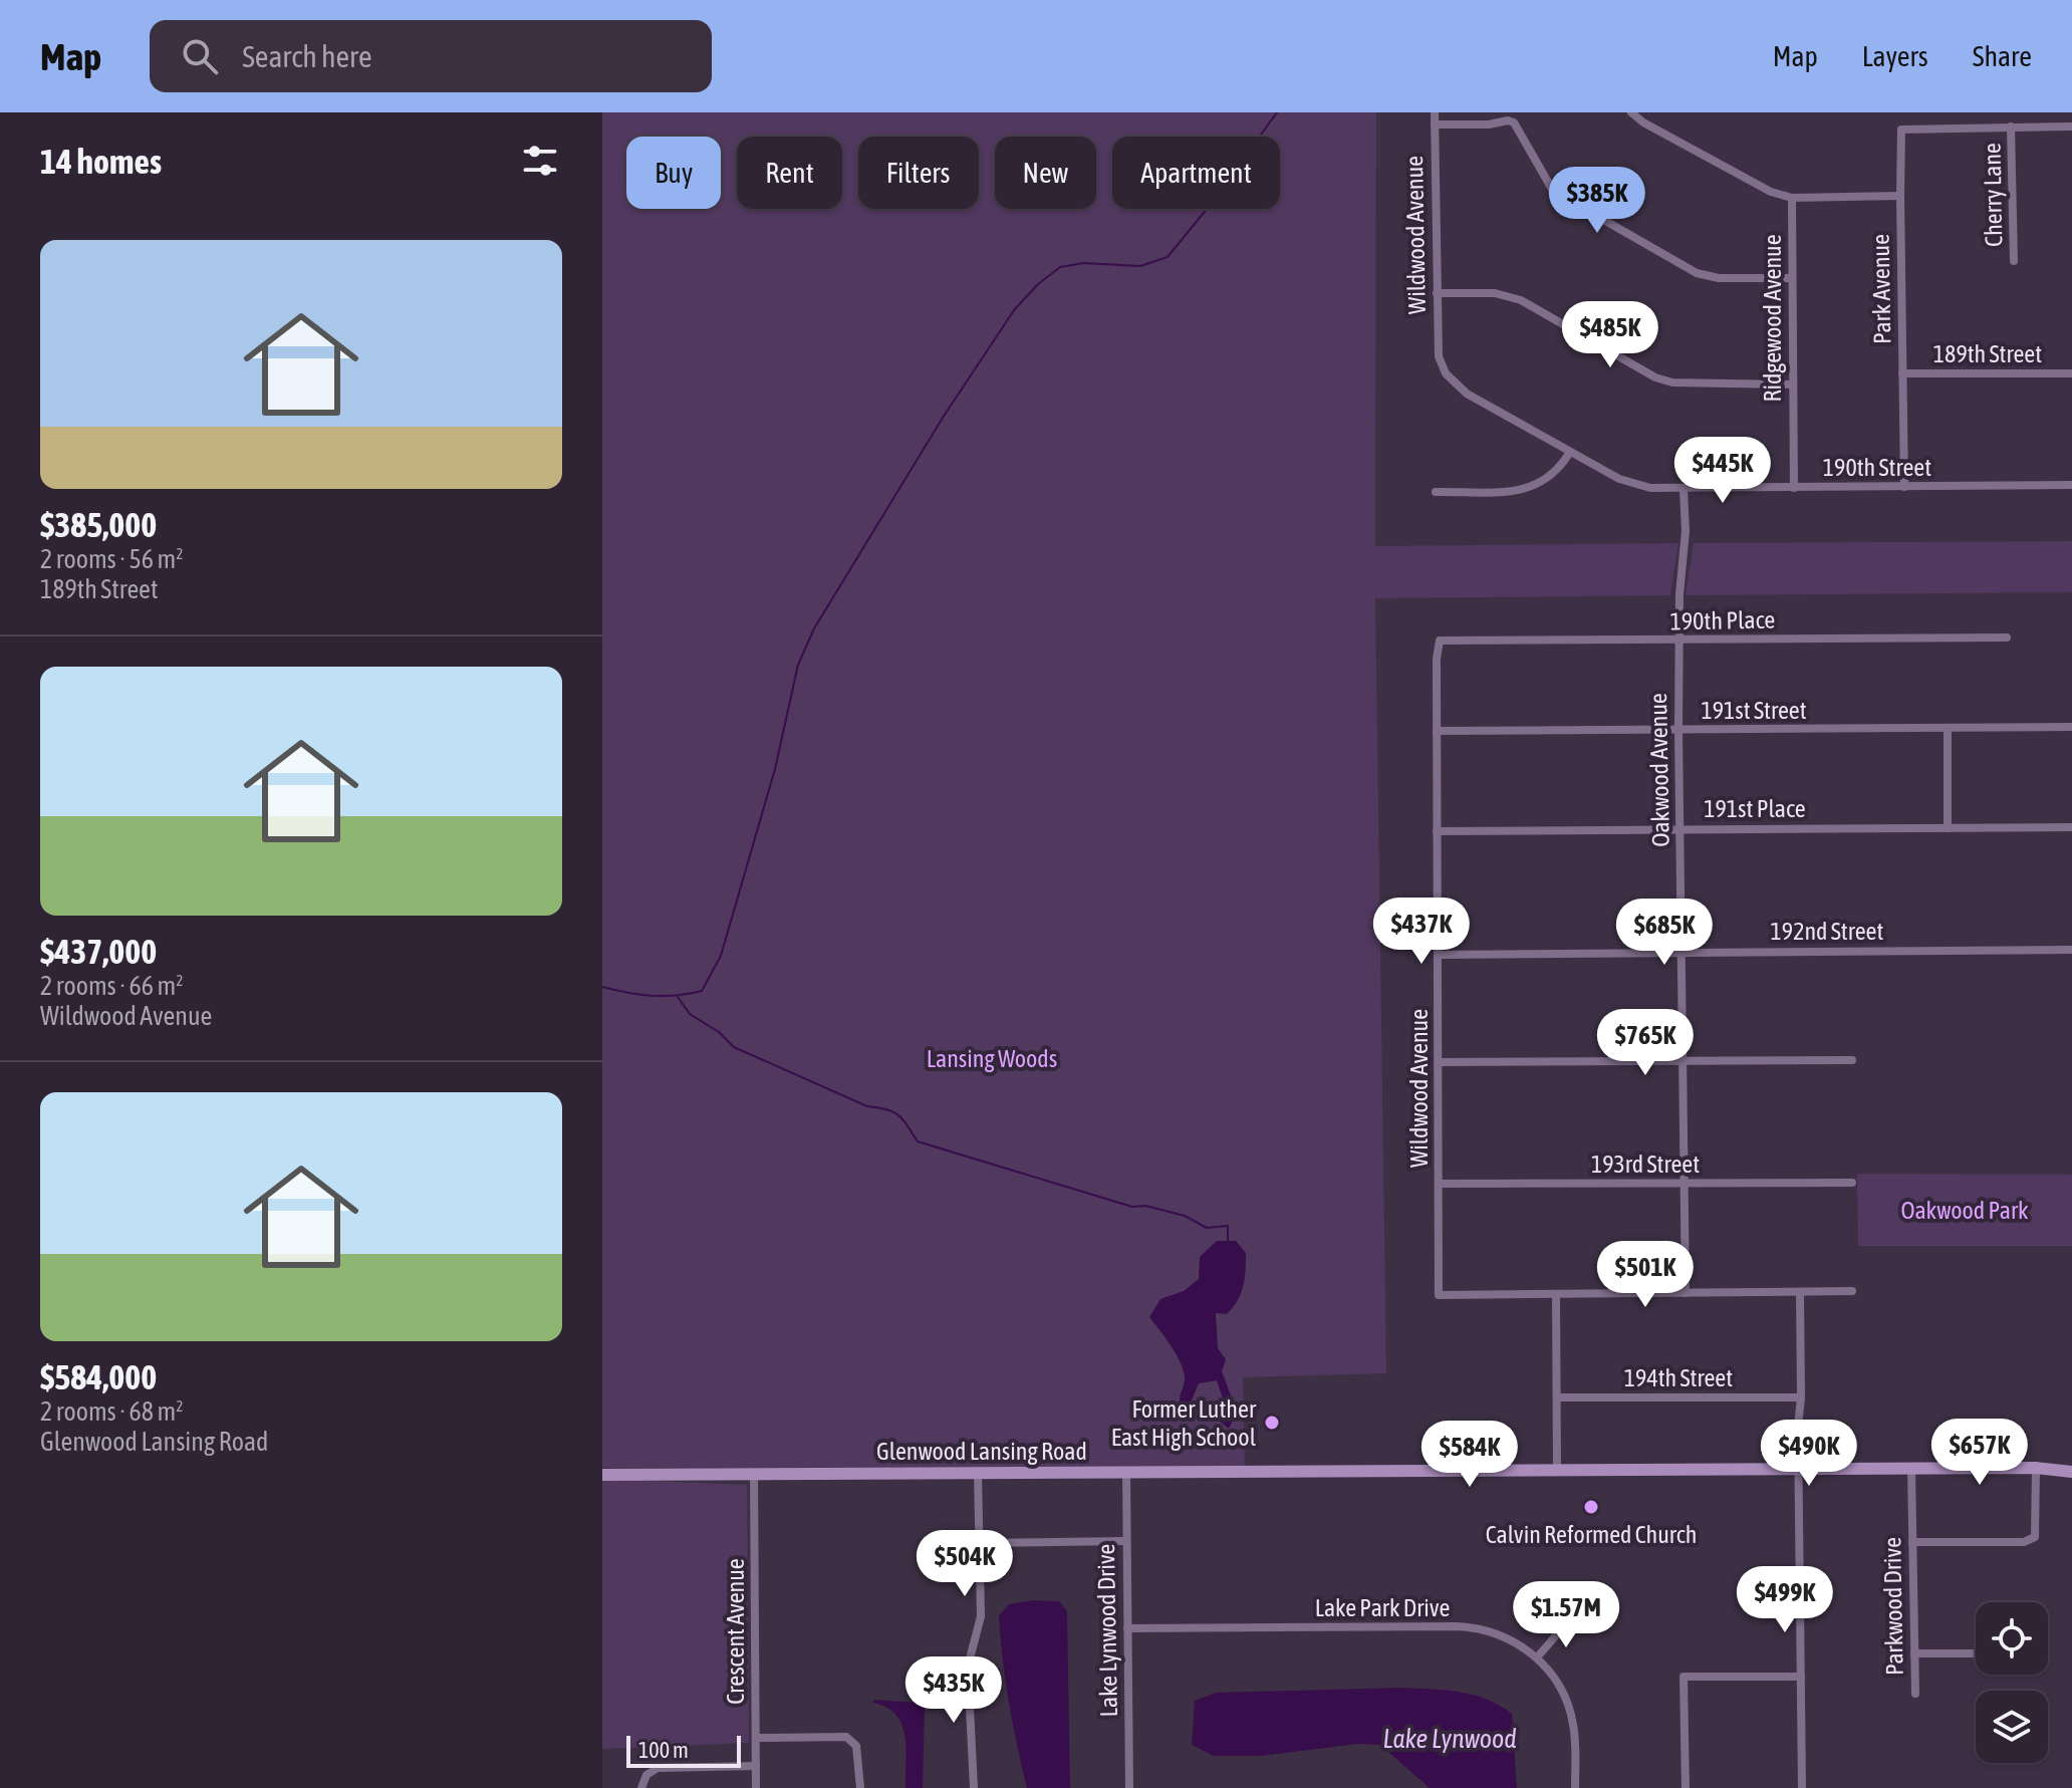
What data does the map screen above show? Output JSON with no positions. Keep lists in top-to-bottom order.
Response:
{
  "streets": {
    "main road": ["Glenwood Lansing Road"],
    "street": [
      "Cherry Lane",
      "Wildwood Avenue",
      "Park Avenue",
      "Ridgewood Avenue",
      "189th Street",
      "190th Street",
      "190th Place",
      "191st Street",
      "Oakwood Avenue",
      "191st Place",
      "192nd Street",
      "193rd Street",
      "194th Street",
      "Parkwood Drive",
      "Lake Park Drive",
      "Lake Lynwood Drive",
      "Crescent Avenue"
    ]
  },
  "crossings": [
    ["Cherry Lane", "Park Avenue"],
    ["Wildwood Avenue", "190th Street"],
    ["Wildwood Avenue", "190th Place"],
    ["Wildwood Avenue", "191st Street"],
    ["Wildwood Avenue", "191st Place"],
    ["Wildwood Avenue", "192nd Street"],
    ["Wildwood Avenue", "193rd Street"],
    ["Park Avenue", "189th Street"],
    ["Park Avenue", "190th Street"],
    ["Ridgewood Avenue", "190th Street"],
    ["190th Street", "Oakwood Avenue"],
    ["190th Place", "Oakwood Avenue"],
    ["191st Street", "Oakwood Avenue"],
    ["Oakwood Avenue", "191st Place"],
    ["Oakwood Avenue", "192nd Street"],
    ["Oakwood Avenue", "193rd Street"],
    ["Glenwood Lansing Road", "Parkwood Drive"],
    ["Glenwood Lansing Road", "Lake Lynwood Drive"],
    ["Glenwood Lansing Road", "Crescent Avenue"],
    ["Lake Park Drive", "Lake Lynwood Drive"]
  ],
  "water": ["Lake Lynwood"],
  "parks": ["Lansing Woods", "Oakwood Park"],
  "places": ["Former Luther East High School", "Calvin Reformed Church"],
  "scale_bar": "100 m",
  "page": {
    "header": "Map",
    "search": "Search here",
    "nav": ["Map", "Layers", "Share"],
    "heading": "14 homes",
    "chip": [
      "Buy",
      "Rent",
      "Filters",
      "New",
      "Apartment"
    ],
    "price": [
      "$385K",
      "$485K",
      "$445K",
      "$437K",
      "$685K",
      "$765K",
      "$501K",
      "$657K",
      "$490K",
      "$584K",
      "$504K",
      "$499K",
      "$1.57M",
      "$435K"
    ],
    "list": [
      {
        "name": "$385,000",
        "note": "2 rooms · 56 m² · 189th Street"
      },
      {
        "name": "$437,000",
        "note": "2 rooms · 66 m² · Wildwood Avenue"
      },
      {
        "name": "$584,000",
        "note": "2 rooms · 68 m² · Glenwood Lansing Road"
      }
    ],
    "scale": "100 m"
  }
}
